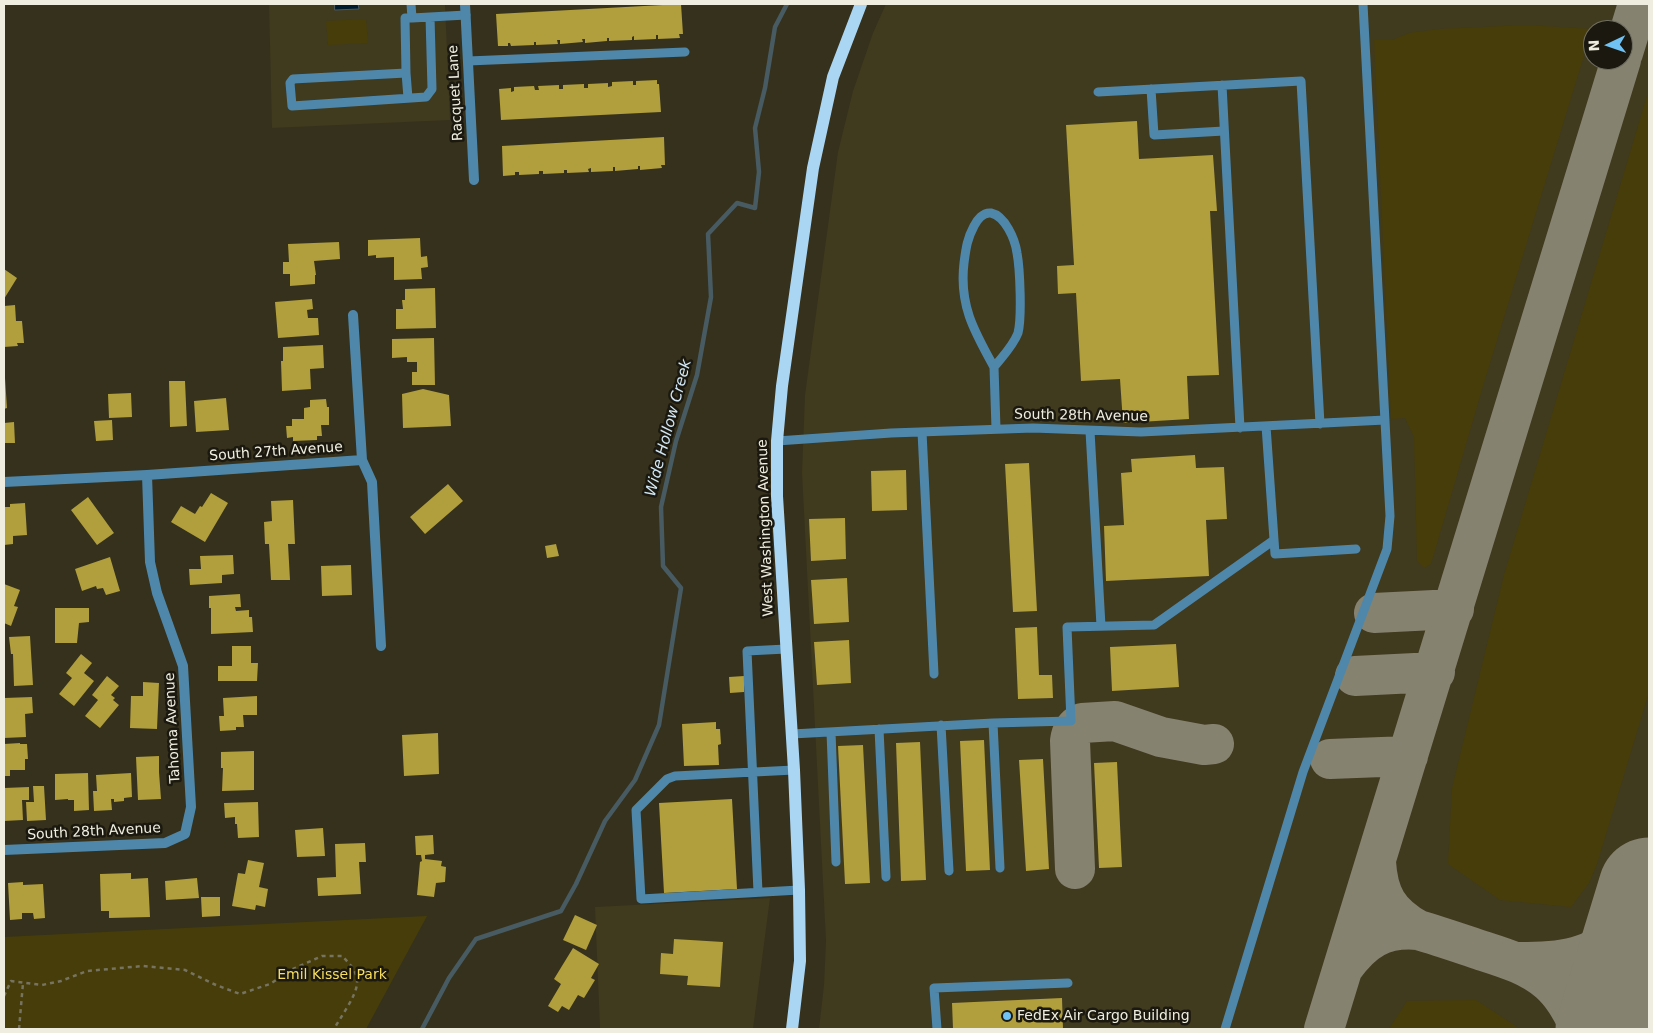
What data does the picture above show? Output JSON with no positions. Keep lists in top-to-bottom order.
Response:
{
  "streets": {
    "main road": ["West Washington Avenue"],
    "street": [
      "Racquet Lane",
      "South 28th Avenue",
      "South 27th Avenue",
      "Tahoma Avenue"
    ]
  },
  "crossings": [
    ["South 28th Avenue", "West Washington Avenue"],
    ["South 28th Avenue", "Tahoma Avenue"],
    ["South 27th Avenue", "Tahoma Avenue"]
  ],
  "water": ["Wide Hollow Creek"],
  "parks": ["Emil Kissel Park"],
  "places": ["FedEx Air Cargo Building"],
  "north": "left"
}
